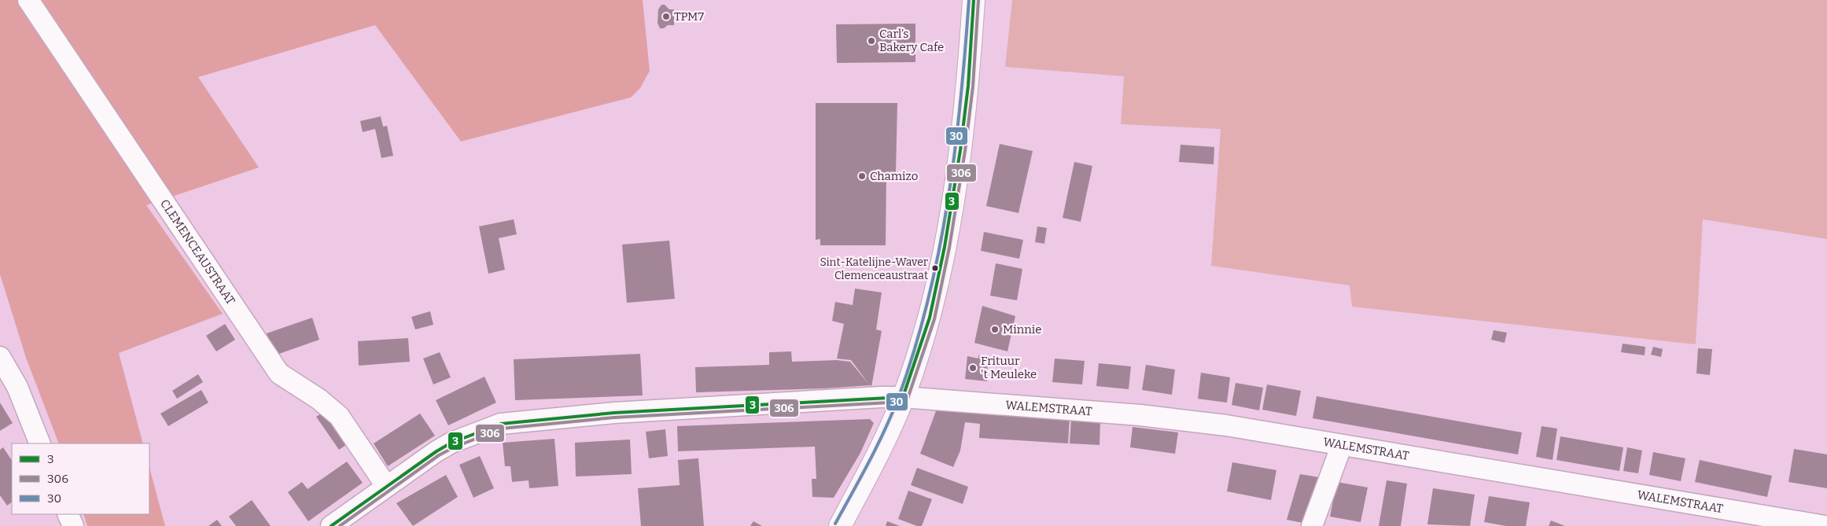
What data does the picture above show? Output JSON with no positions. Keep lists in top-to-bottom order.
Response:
{
  "streets": {
    "street": ["CLEMENCEAUSTRAAT", "WALEMSTRAAT"]
  },
  "places": [
    "TPM7",
    "Carl’s Bakery Cafe",
    "Chamizo",
    "Sint-Katelijne-Waver Clemenceaustraat",
    "Minnie",
    "Frituur 't Meuleke"
  ],
  "lines": ["transit line 3", "transit line 306", "transit line 30"],
  "legend": ["3", "306", "30"]
}
